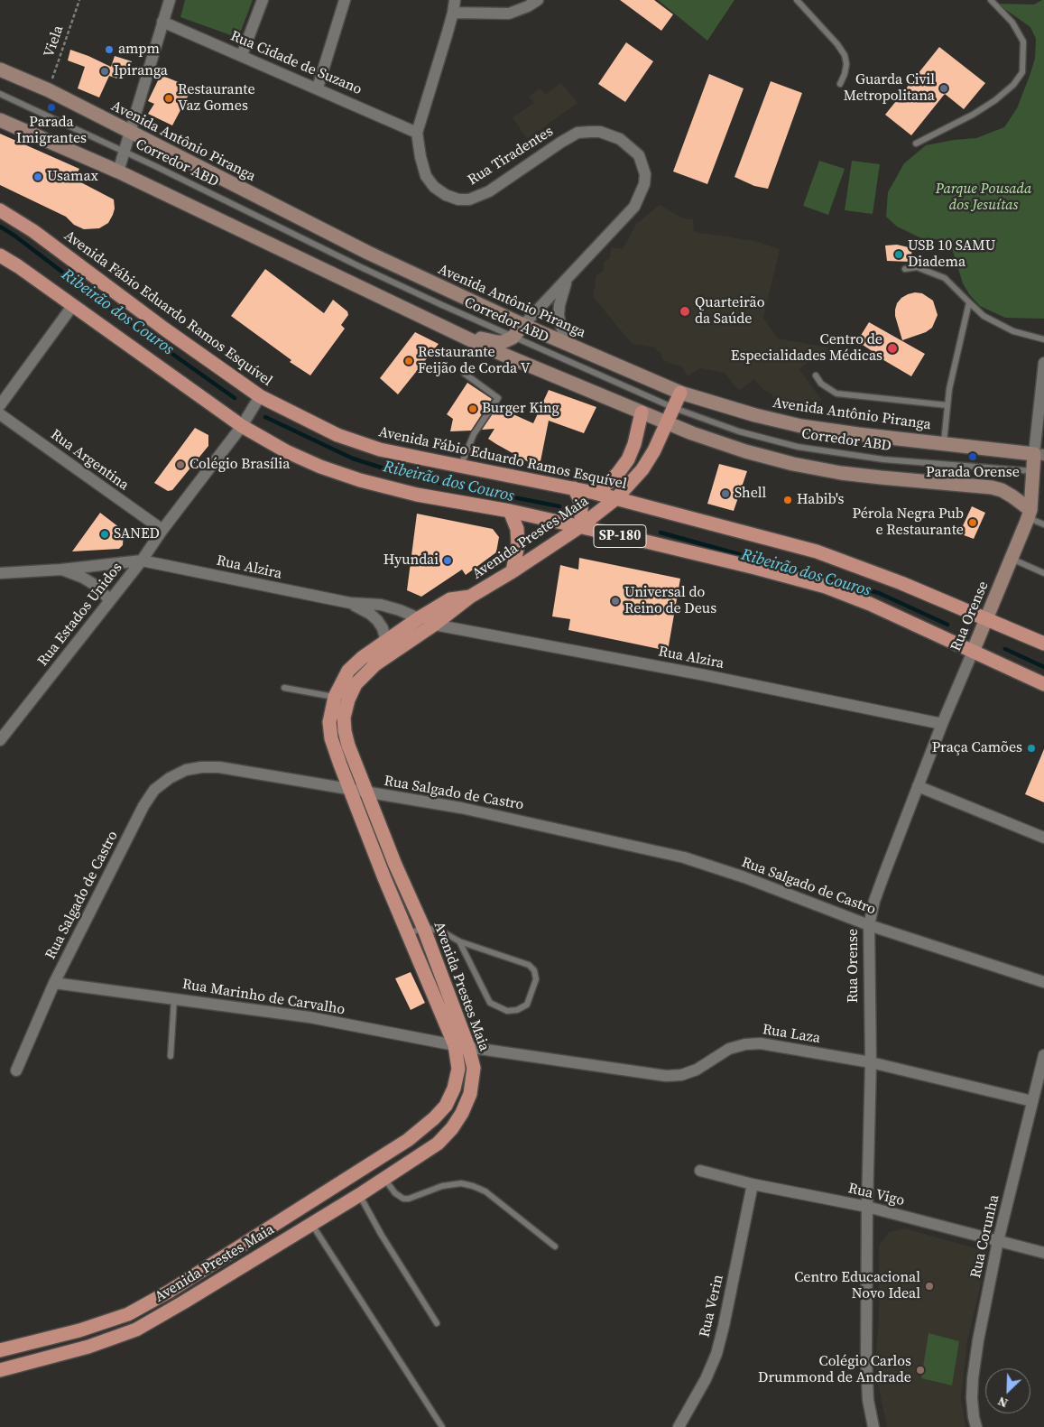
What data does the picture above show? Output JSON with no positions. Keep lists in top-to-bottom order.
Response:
{
  "streets": {
    "main road": [
      "Avenida Antônio Piranga",
      "Avenida Fábio Eduardo Ramos Esquível",
      "SP-180",
      "Avenida Prestes Maia",
      "Rua Orense"
    ],
    "street": [
      "Rua Cidade de Suzano",
      "Rua Tiradentes",
      "Rua Argentina",
      "Rua Alzira",
      "Rua Estados Unidos",
      "Rua Salgado de Castro",
      "Rua Marinho de Carvalho",
      "Rua Laza",
      "Rua Vigo",
      "Rua Corunha",
      "Rua Verin"
    ],
    "lane": ["Corredor ABD"],
    "path": ["Viela"]
  },
  "crossings": [
    ["Viela", "Avenida Antônio Piranga"],
    ["Rua Cidade de Suzano", "Rua Tiradentes"],
    ["Avenida Antônio Piranga", "Rua Tiradentes"],
    ["Avenida Antônio Piranga", "Avenida Prestes Maia"],
    ["Avenida Antônio Piranga", "Rua Orense"],
    ["Corredor ABD", "Avenida Prestes Maia"],
    ["Corredor ABD", "Rua Orense"],
    ["Avenida Fábio Eduardo Ramos Esquível", "Avenida Prestes Maia"],
    ["Avenida Fábio Eduardo Ramos Esquível", "Rua Estados Unidos"],
    ["Avenida Fábio Eduardo Ramos Esquível", "Rua Orense"],
    ["Rua Argentina", "Rua Estados Unidos"],
    ["SP-180", "Avenida Prestes Maia"],
    ["SP-180", "Rua Estados Unidos"],
    ["SP-180", "Rua Orense"],
    ["Avenida Prestes Maia", "Rua Alzira"],
    ["Avenida Prestes Maia", "Rua Salgado de Castro"],
    ["Avenida Prestes Maia", "Rua Marinho de Carvalho"],
    ["Avenida Prestes Maia", "Rua Laza"],
    ["Rua Alzira", "Rua Estados Unidos"],
    ["Rua Alzira", "Rua Orense"],
    ["Rua Orense", "Rua Salgado de Castro"],
    ["Rua Orense", "Rua Laza"],
    ["Rua Orense", "Rua Vigo"],
    ["Rua Salgado de Castro", "Rua Marinho de Carvalho"],
    ["Rua Marinho de Carvalho", "Rua Laza"],
    ["Rua Laza", "Rua Corunha"],
    ["Rua Vigo", "Rua Corunha"],
    ["Rua Vigo", "Rua Verin"]
  ],
  "water": ["Ribeirão dos Couros"],
  "parks": ["Parque Pousada dos Jesuítas"],
  "places": [
    "ampm",
    "Ipiranga",
    "Guarda Civil Metropolitana",
    "Restaurante Vaz Gomes",
    "Parada Imigrantes",
    "Usamax",
    "USB 10 SAMU Diadema",
    "Quarteirão da Saúde",
    "Centro de Especialidades Médicas",
    "Restaurante Feijão de Corda V",
    "Burger King",
    "Parada Orense",
    "Colégio Brasília",
    "Shell",
    "Habib's",
    "Pérola Negra Pub e Restaurante",
    "SANED",
    "Hyundai",
    "Universal do Reino de Deus",
    "Praça Camões",
    "Centro Educacional Novo Ideal",
    "Colégio Carlos Drummond de Andrade"
  ],
  "north": "bottom left"
}
